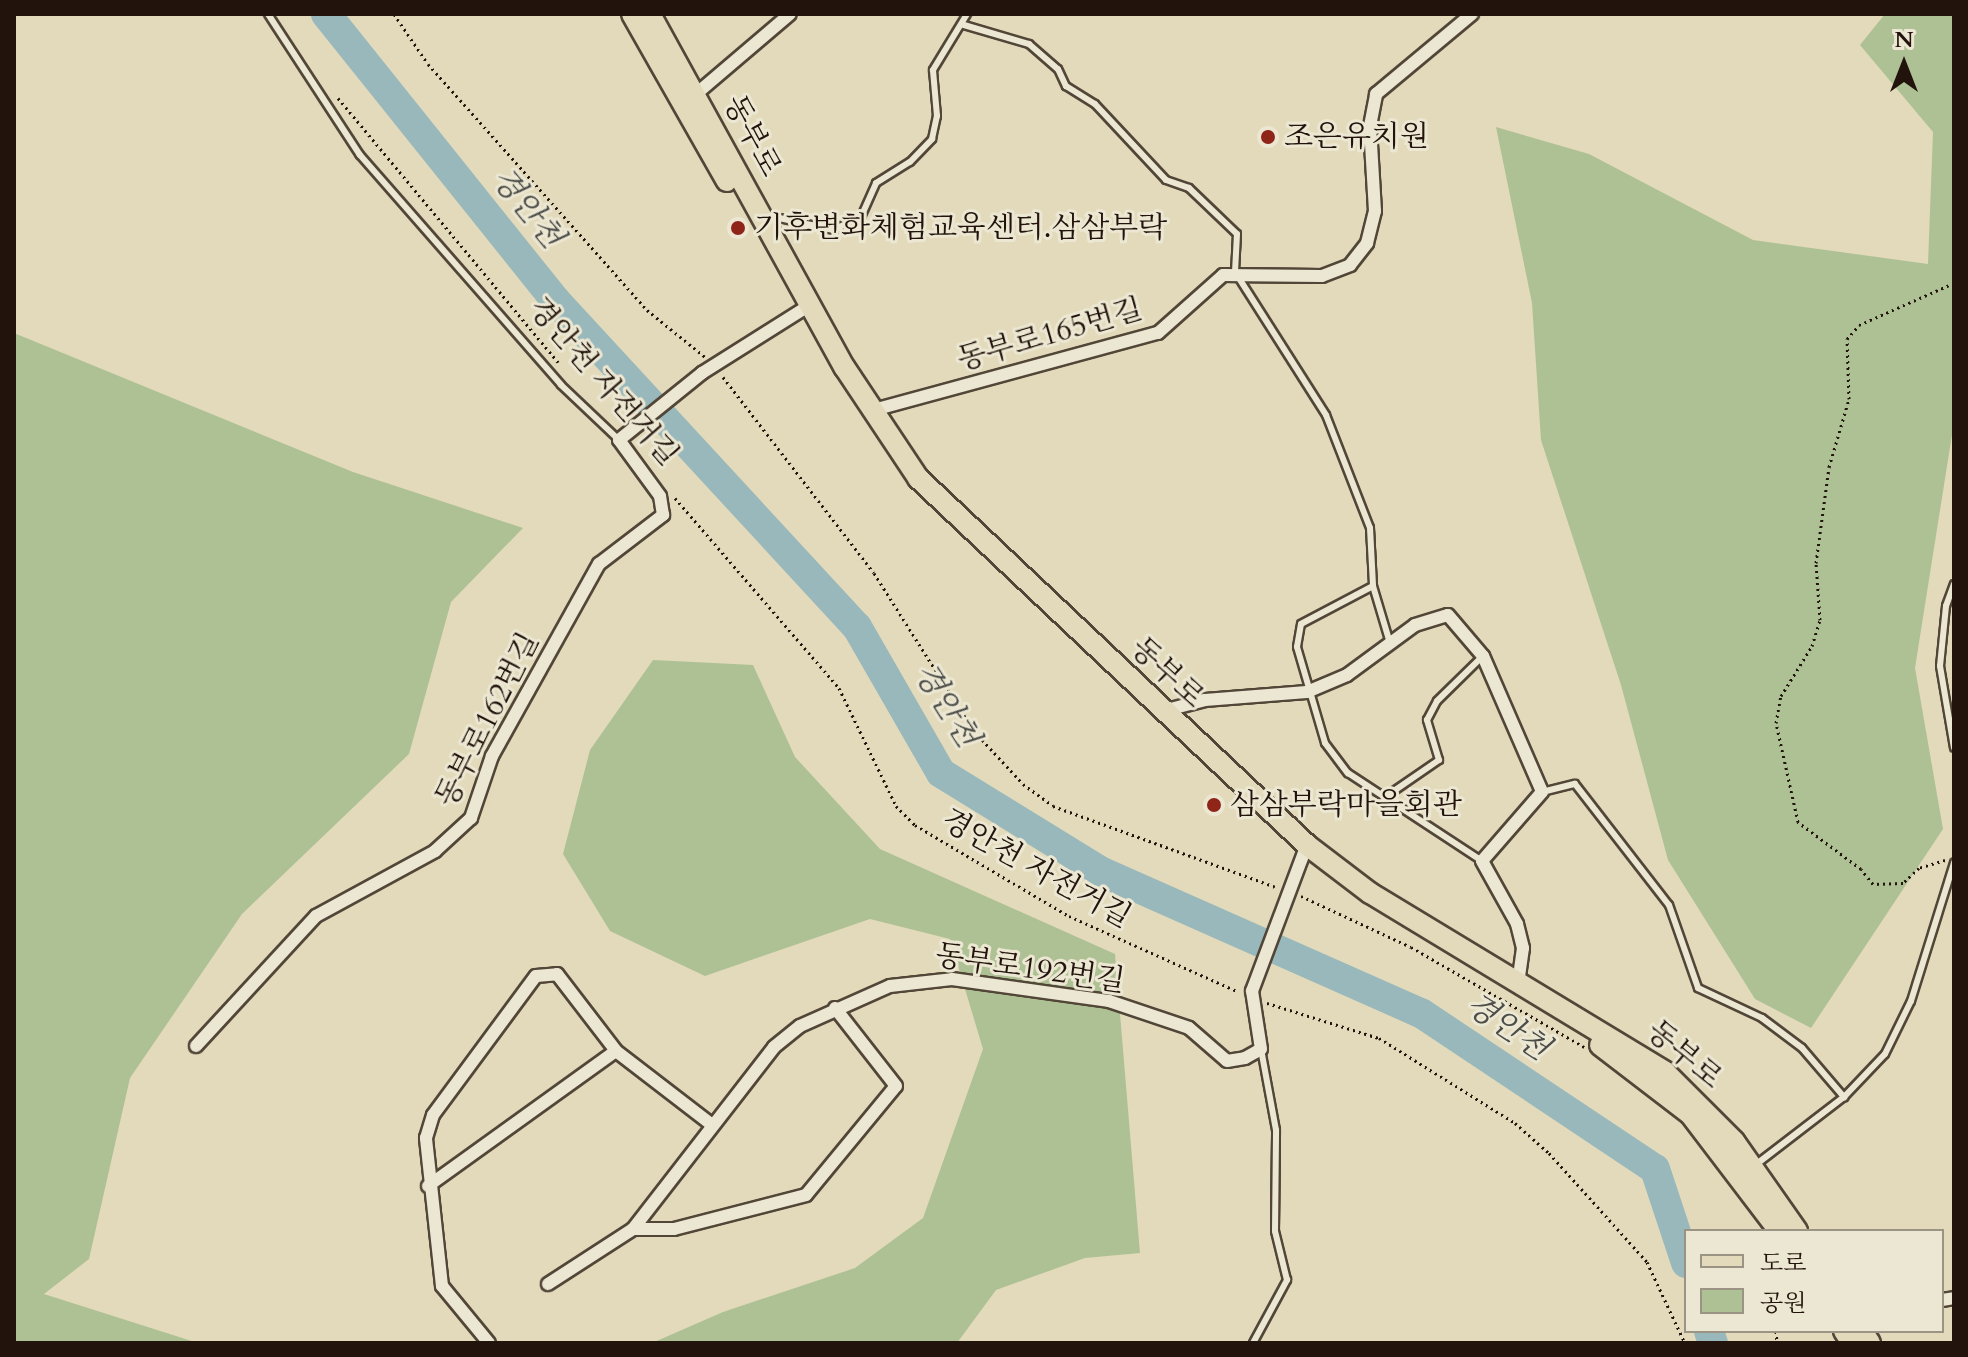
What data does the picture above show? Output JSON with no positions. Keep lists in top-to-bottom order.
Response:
{
  "streets": {
    "main road": ["동부로"],
    "street": ["동부로165번길", "동부로162번길", "동부로192번길"],
    "path": ["경안천 자전거길"]
  },
  "crossings": [
    ["동부로", "동부로165번길"]
  ],
  "water": ["경안천"],
  "places": ["조은유치원", "기후변화체험교육센터.삼삼부락", "삼삼부락마을회관"],
  "legend": ["도로", "공원"],
  "north": "top"
}
